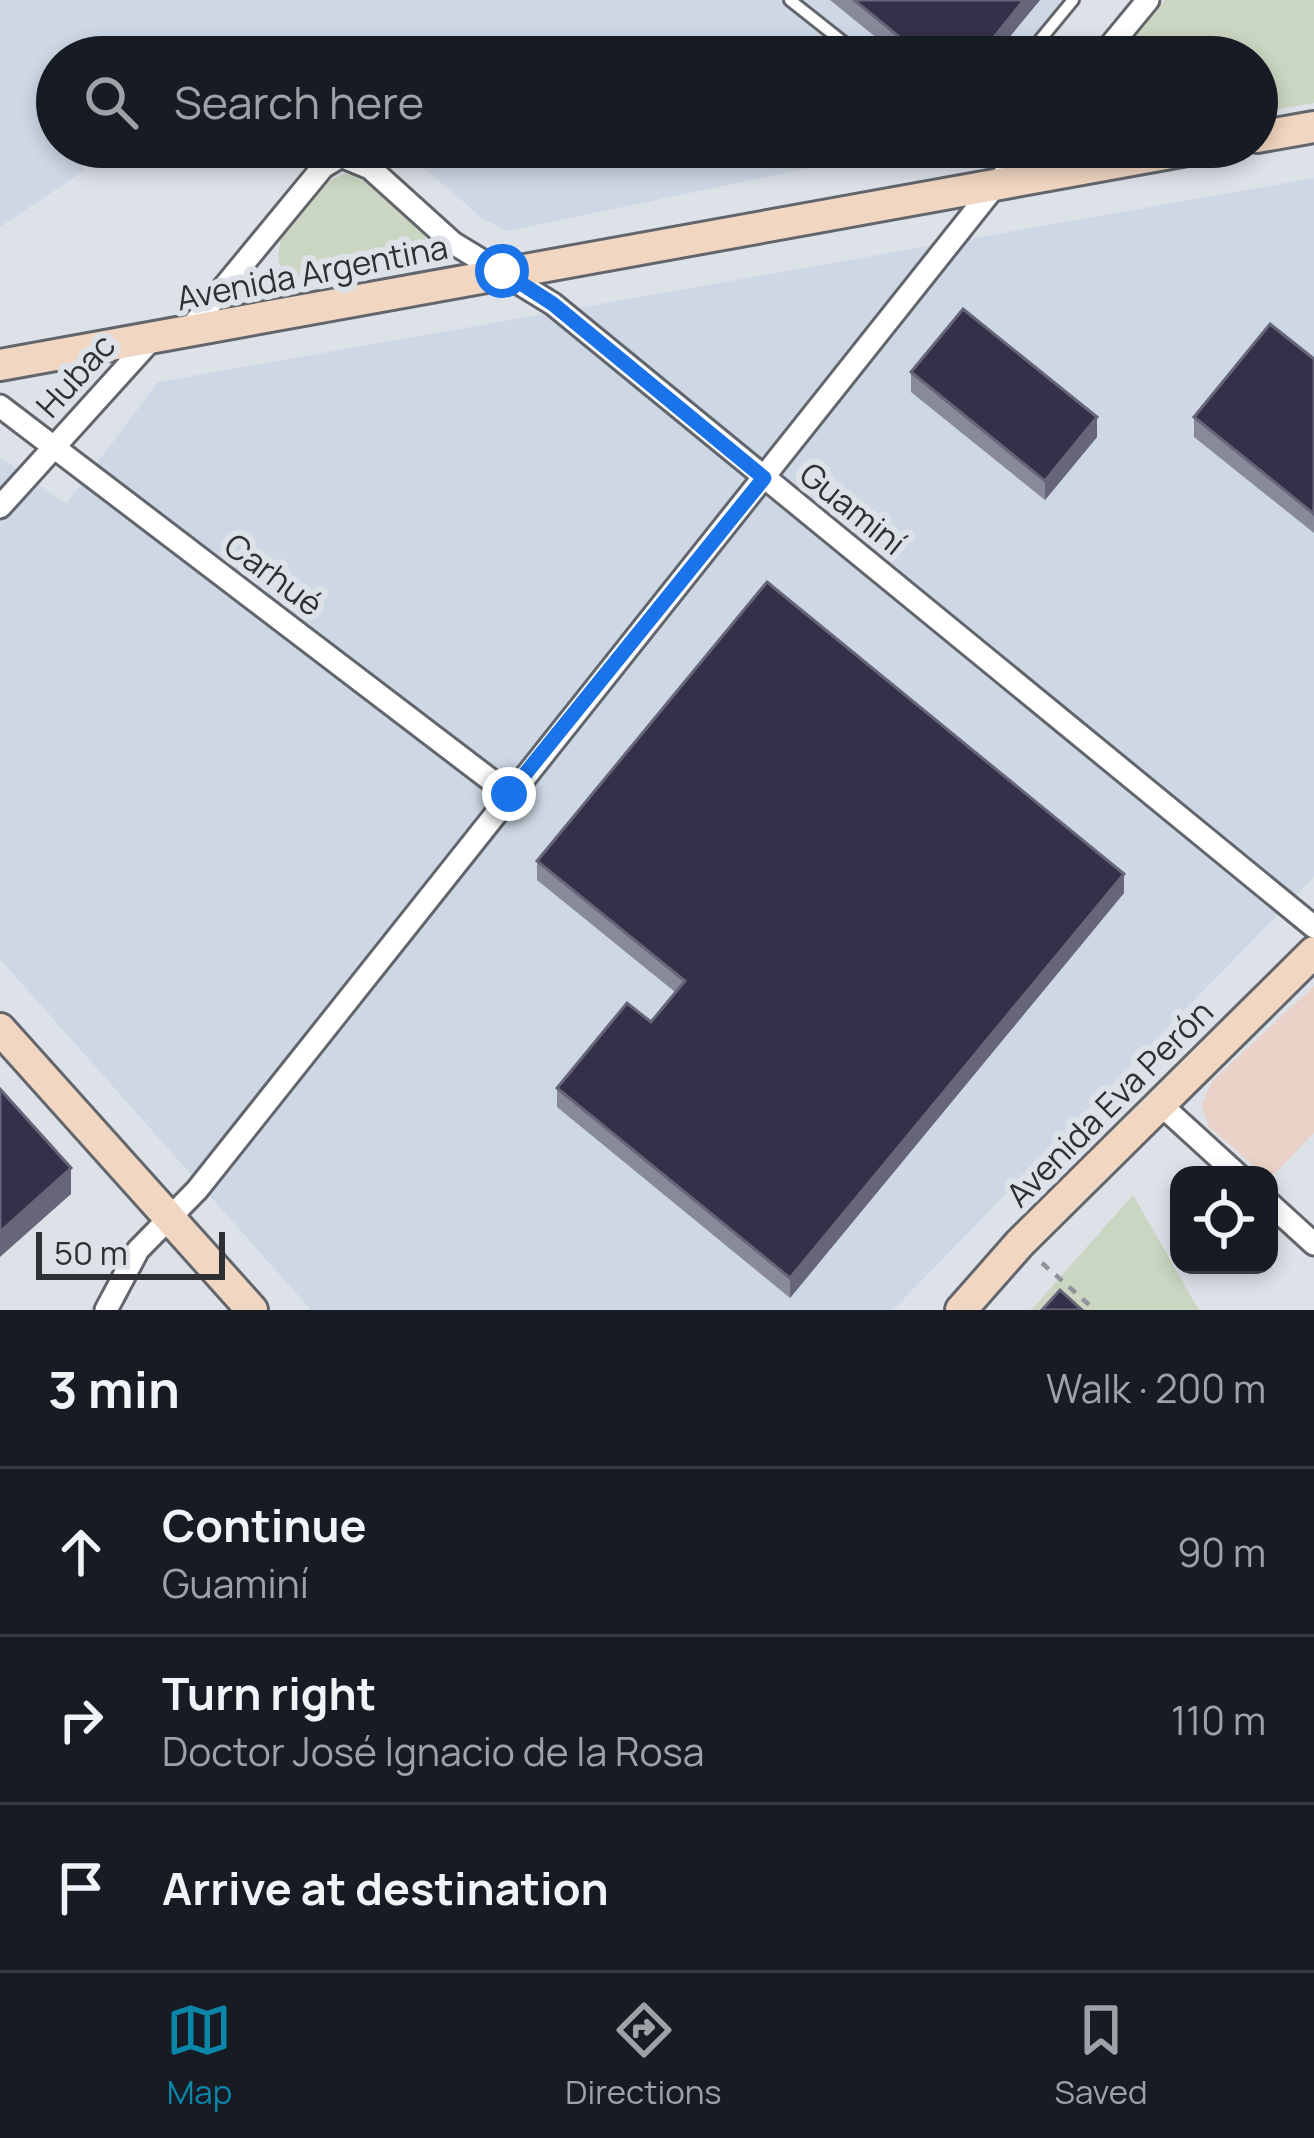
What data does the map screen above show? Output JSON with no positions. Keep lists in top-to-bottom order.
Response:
{
  "streets": {
    "street": [
      "Avenida Argentina",
      "Hubac",
      "Guaminí",
      "Carhué",
      "Avenida Eva Perón"
    ]
  },
  "crossings": [
    ["Avenida Argentina", "Hubac"],
    ["Avenida Argentina", "Guaminí"],
    ["Hubac", "Carhué"]
  ],
  "scale_bar": "50 m",
  "page": {
    "search": "Search here",
    "scale": "50 m",
    "heading": ["3 min", "Walk · 200 m"],
    "list": [
      ["Continue", "Guaminí", "90 m"],
      ["Turn right", "Doctor José Ignacio de la Rosa", "110 m"],
      "Arrive at destination"
    ],
    "nav": ["Map", "Directions", "Saved"]
  }
}
